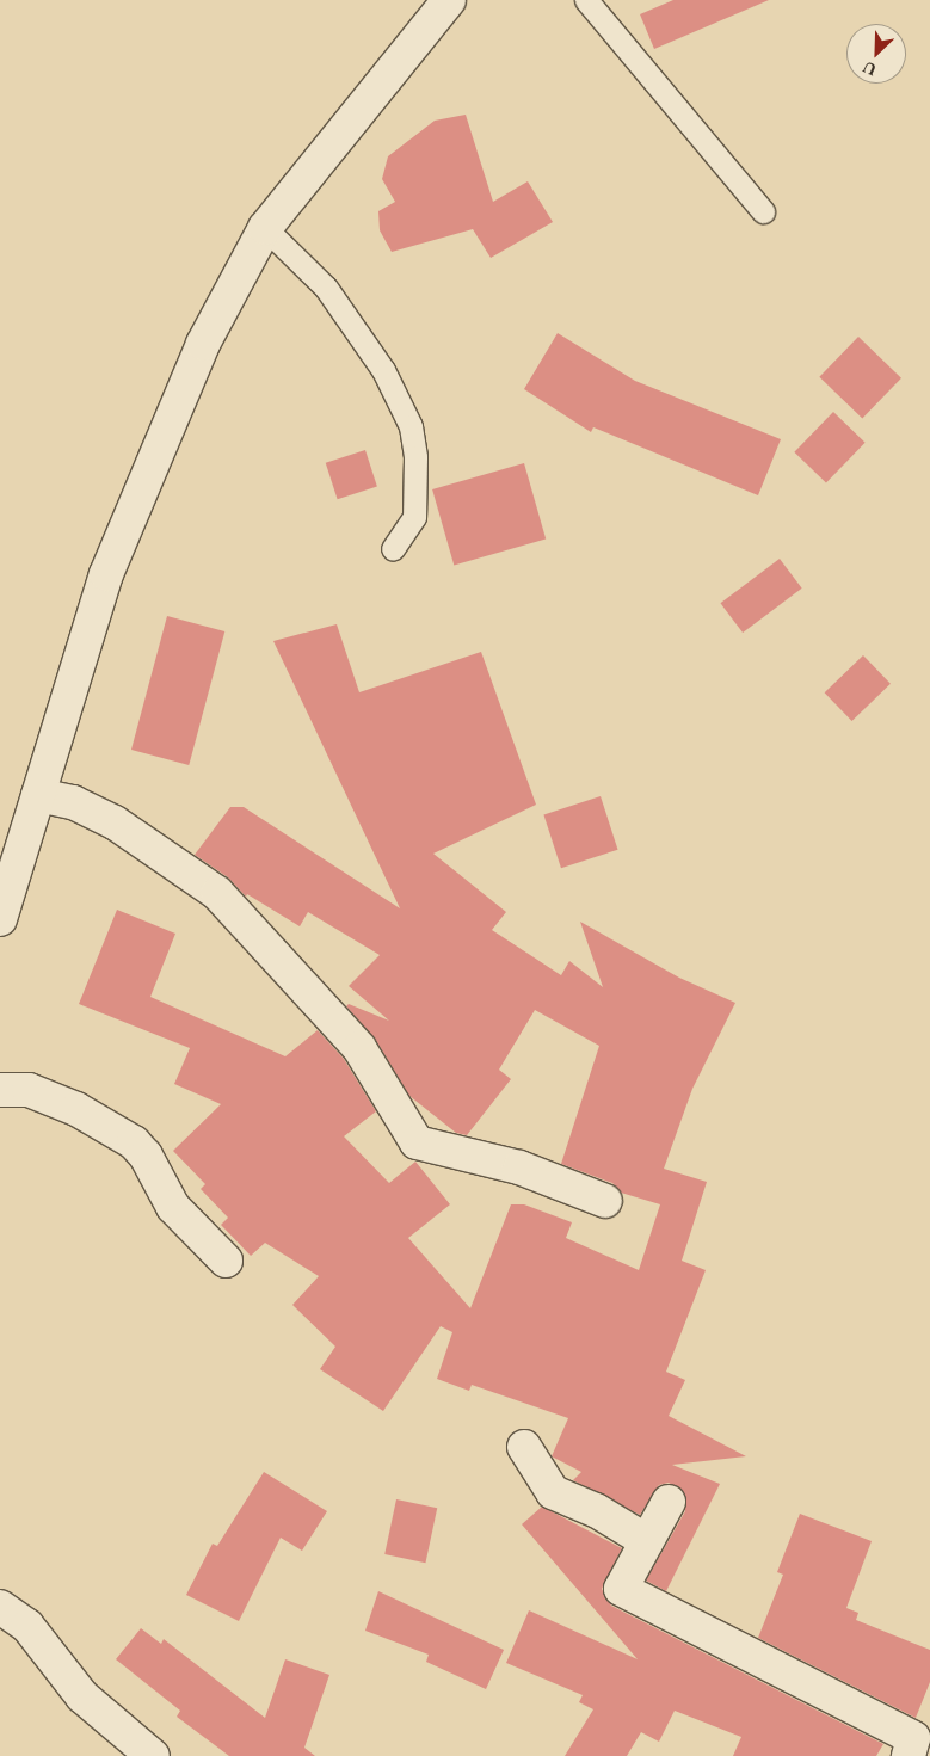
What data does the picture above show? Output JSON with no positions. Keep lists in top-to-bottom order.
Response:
{
  "north": "bottom left"
}
